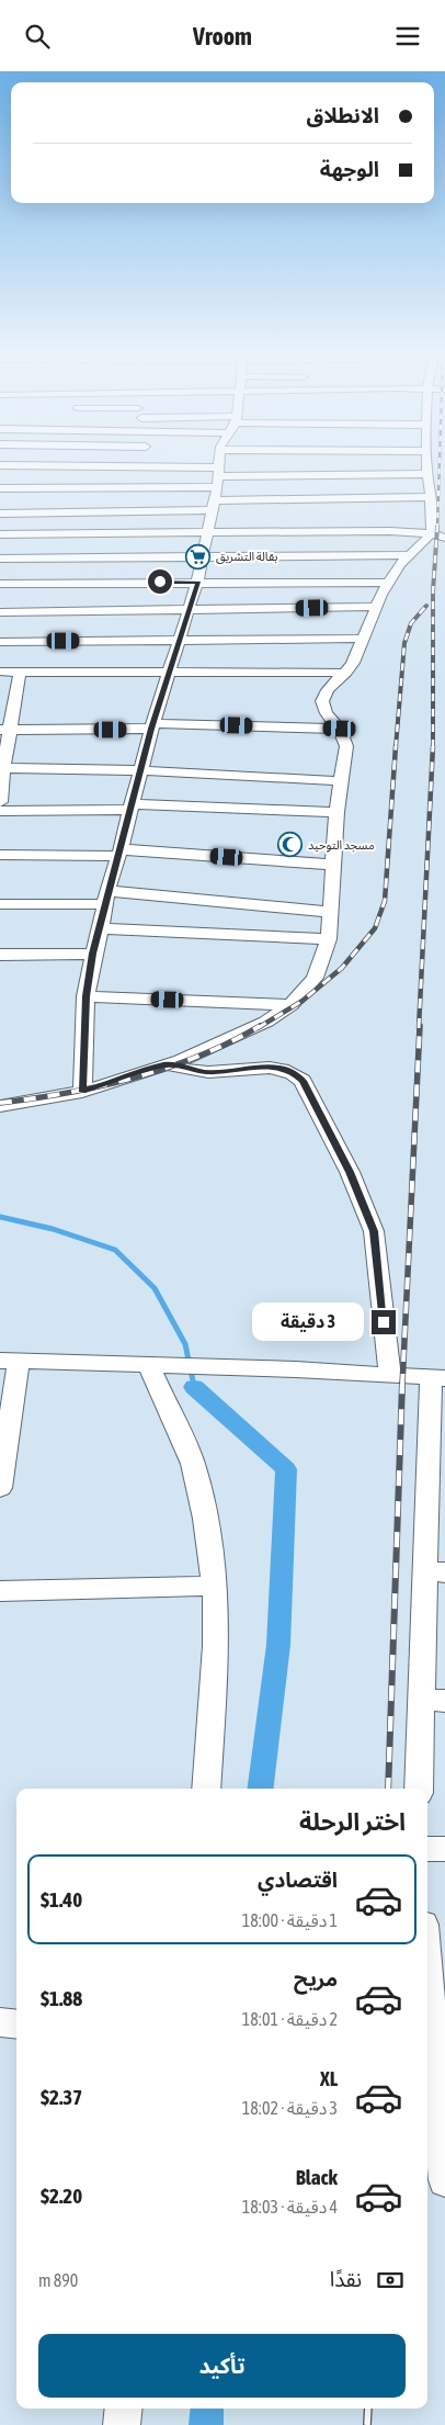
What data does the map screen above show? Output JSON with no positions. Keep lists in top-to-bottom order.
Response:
{
  "places": {
    "supermarket": ["بقالة التشريق"],
    "mosque": ["مسجد التوحيد"]
  },
  "page": {
    "header": "Vroom",
    "banner": ["الانطلاق", "الوجهة"],
    "bubble": "3 دقيقة",
    "heading": "اختر الرحلة",
    "list": [
      {
        "name": "اقتصادي",
        "note": "1 دقيقة · 18:00",
        "value": "$1.40"
      },
      {
        "name": "مريح",
        "note": "2 دقيقة · 18:01",
        "value": "$1.88"
      },
      {
        "name": "XL",
        "note": "3 دقيقة · 18:02",
        "value": "$2.37"
      },
      {
        "name": "Black",
        "note": "4 دقيقة · 18:03",
        "value": "$2.20"
      }
    ],
    "pay": ["نقدًا", "890 m"],
    "buttons": "تأكيد"
  }
}
